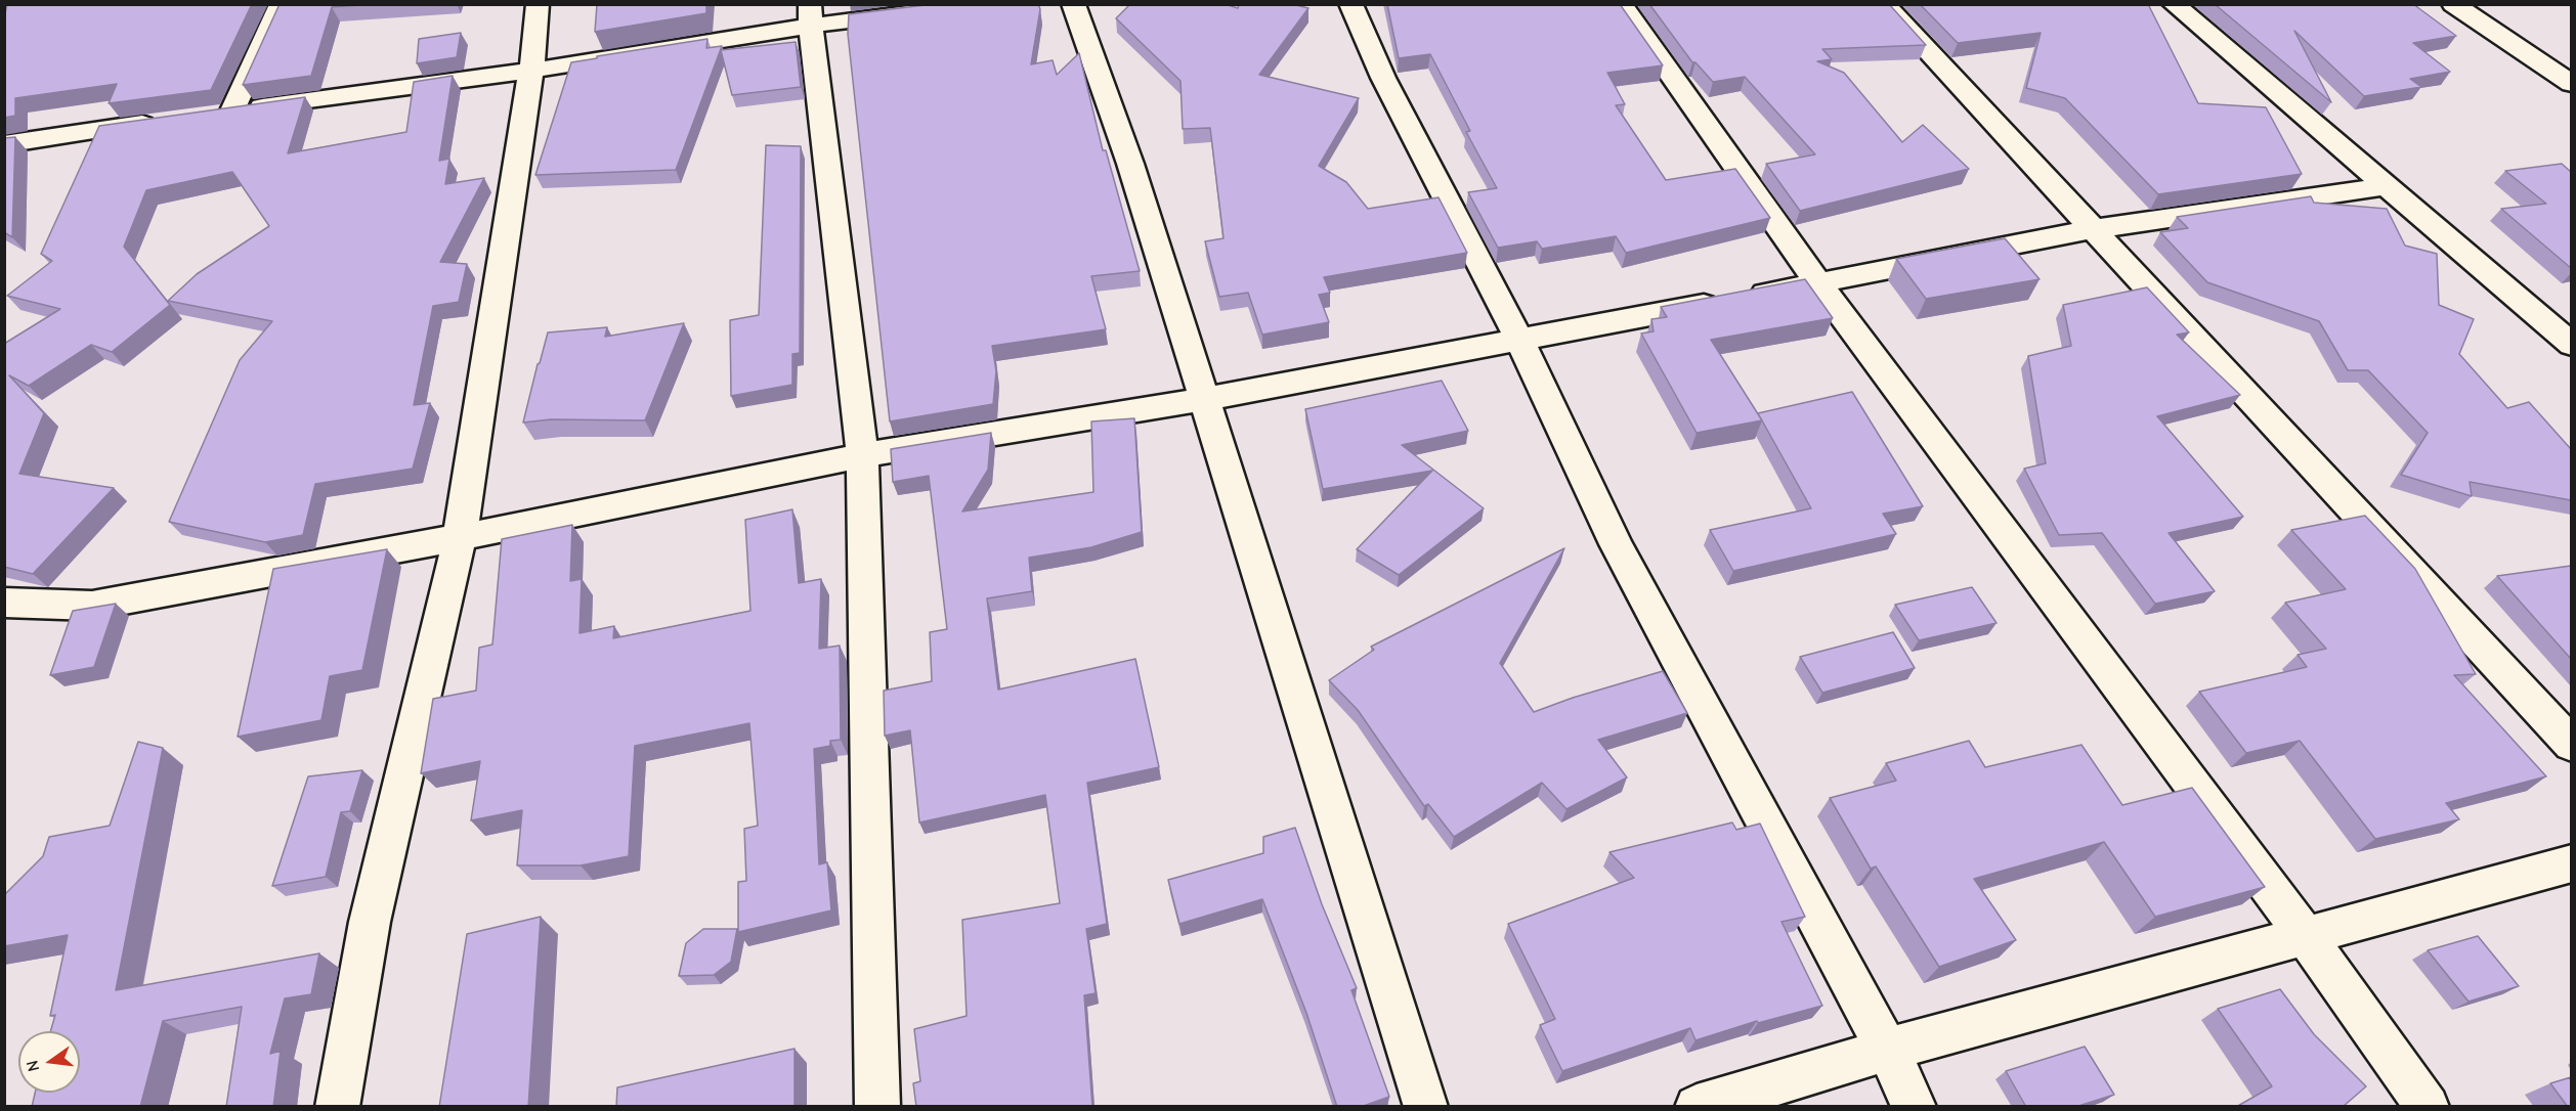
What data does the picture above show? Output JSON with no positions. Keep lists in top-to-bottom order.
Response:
{
  "north": "left"
}
